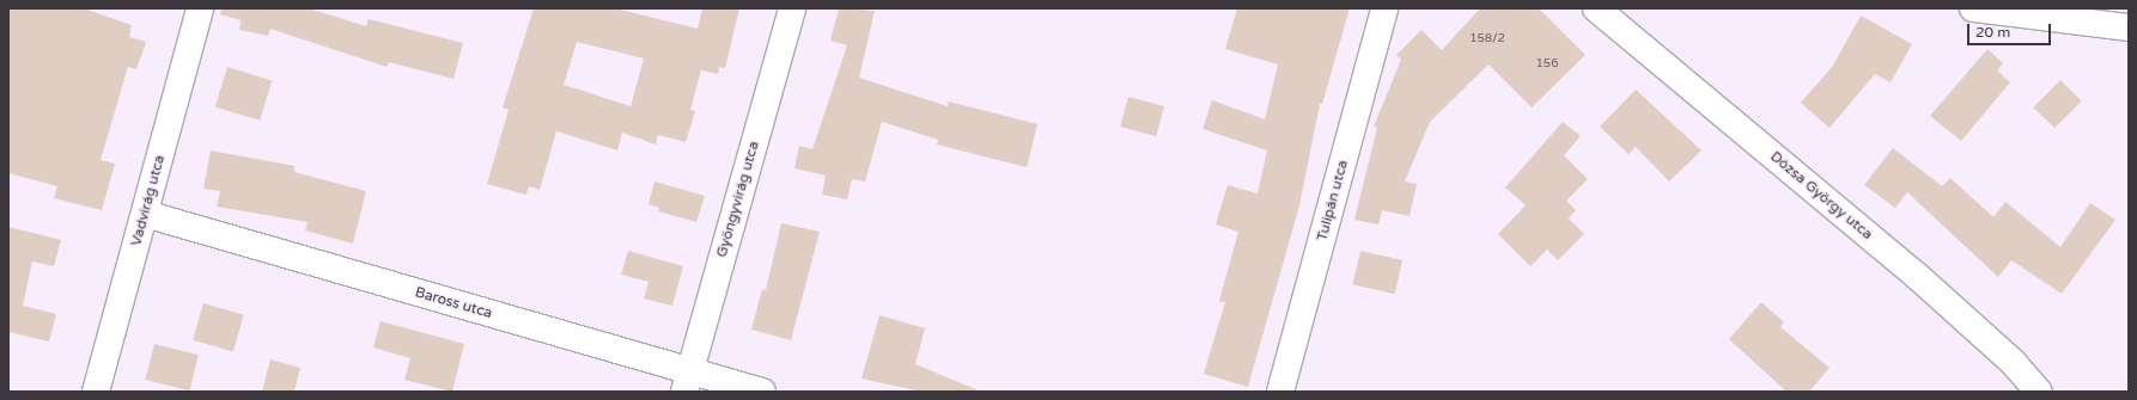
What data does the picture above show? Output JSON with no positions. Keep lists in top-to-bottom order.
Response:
{
  "streets": {
    "street": [
      "Dózsa György utca",
      "Gyöngyvirág utca",
      "Vadvirág utca",
      "Tulipán utca",
      "Baross utca"
    ]
  },
  "crossings": [
    ["Gyöngyvirág utca", "Baross utca"],
    ["Vadvirág utca", "Baross utca"]
  ],
  "house_numbers": ["158/2", "156"],
  "scale_bar": "20 m"
}
